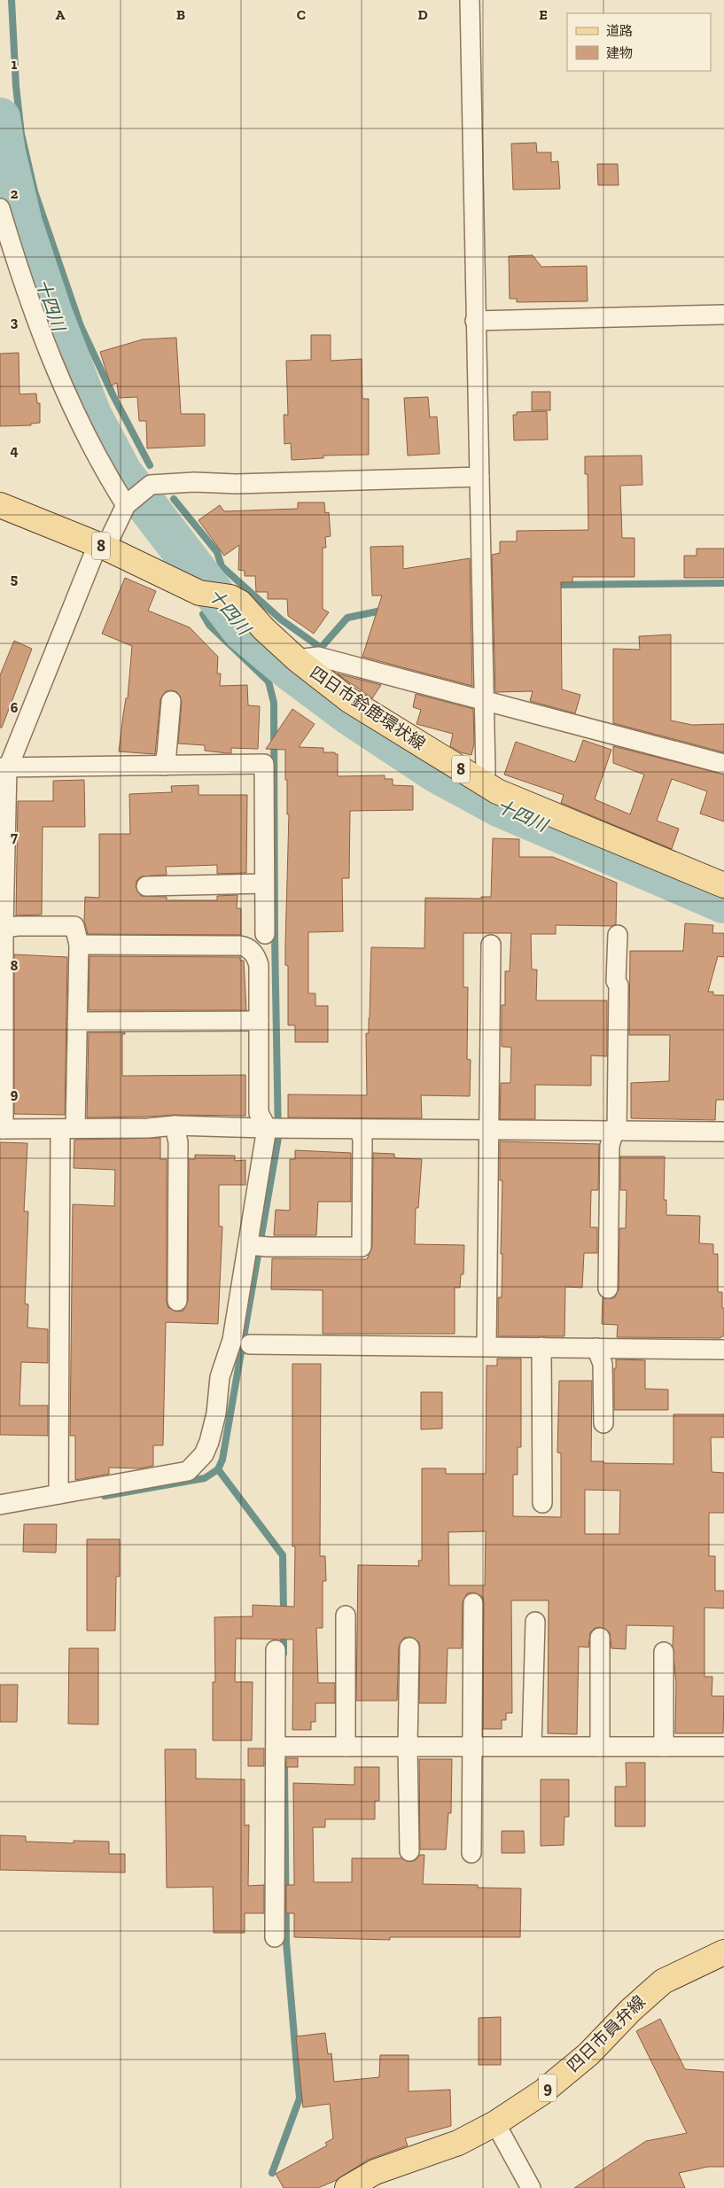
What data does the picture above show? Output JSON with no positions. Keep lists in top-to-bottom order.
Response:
{
  "streets": {
    "main road": [
      "8",
      "四日市鈴鹿環状線",
      "四日市員弁線",
      "9"
    ]
  },
  "water": ["十四川"],
  "legend": ["道路", "建物"],
  "grid": {
    "columns": [
      "A",
      "B",
      "C",
      "D",
      "E"
    ],
    "rows": [
      "1",
      "2",
      "3",
      "4",
      "5",
      "6",
      "7",
      "8",
      "9"
    ]
  }
}
